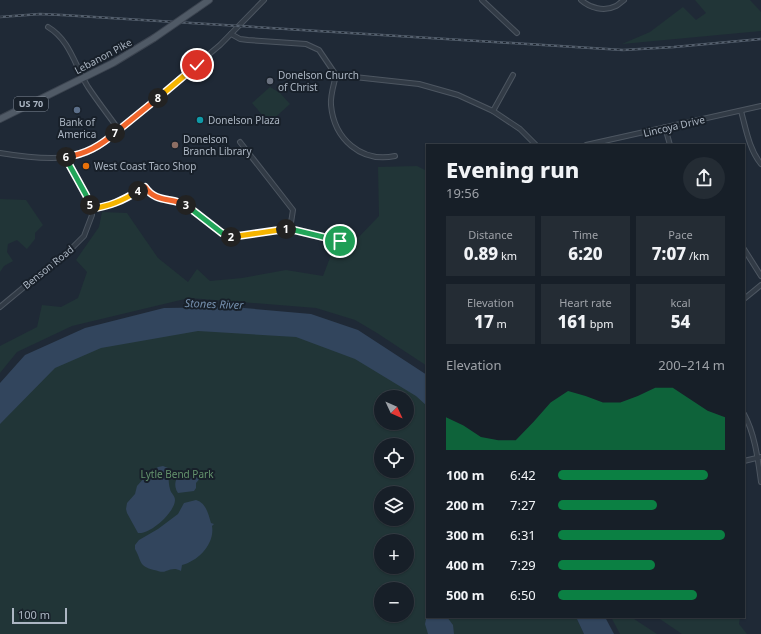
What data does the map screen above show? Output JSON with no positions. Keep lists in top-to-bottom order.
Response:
{
  "streets": {
    "main road": ["Lebanon Pike", "US 70"],
    "street": ["Lincoya Drive", "Benson Road"]
  },
  "water": ["Stones River"],
  "parks": ["Lytle Bend Park"],
  "places": [
    "Donelson Church of Christ",
    "Bank of America",
    "Donelson Plaza",
    "Donelson Branch Library",
    "West Coast Taco Shop"
  ],
  "scale_bar": "100 m",
  "north": "bottom right",
  "page": {
    "pins": [
      "8",
      "7",
      "6",
      "4",
      "3",
      "5",
      "1",
      "2"
    ],
    "heading": ["Evening run", "19:56"],
    "stats": [
      ["Distance", "0.89 km"],
      ["Time", "6:20"],
      ["Pace", "7:07 /km"],
      ["Elevation", "17 m"],
      ["Heart rate", "161 bpm"],
      ["kcal", "54"]
    ],
    "chart": ["Elevation", "200–214 m"],
    "map_buttons": ["+", "−"],
    "list": [
      {
        "name": "100 m",
        "note": "6:42"
      },
      {
        "name": "200 m",
        "note": "7:27"
      },
      {
        "name": "300 m",
        "note": "6:31"
      },
      {
        "name": "400 m",
        "note": "7:29"
      },
      {
        "name": "500 m",
        "note": "6:50"
      }
    ],
    "scale": "100 m"
  }
}
